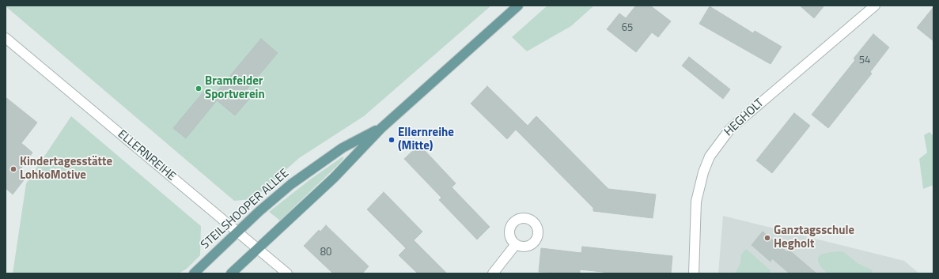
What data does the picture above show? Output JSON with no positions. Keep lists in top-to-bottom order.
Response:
{
  "streets": {
    "main road": ["STEILSHOOPER ALLEE"],
    "street": ["HEGHOLT", "ELLERNREIHE"]
  },
  "crossings": [
    ["ELLERNREIHE", "STEILSHOOPER ALLEE"]
  ],
  "places": [
    "Bramfelder Sportverein",
    "Ellernreihe (Mitte)",
    "Kindertagesstätte LohkoMotive",
    "Ganztagsschule Hegholt"
  ],
  "house_numbers": ["65", "54", "80"]
}
